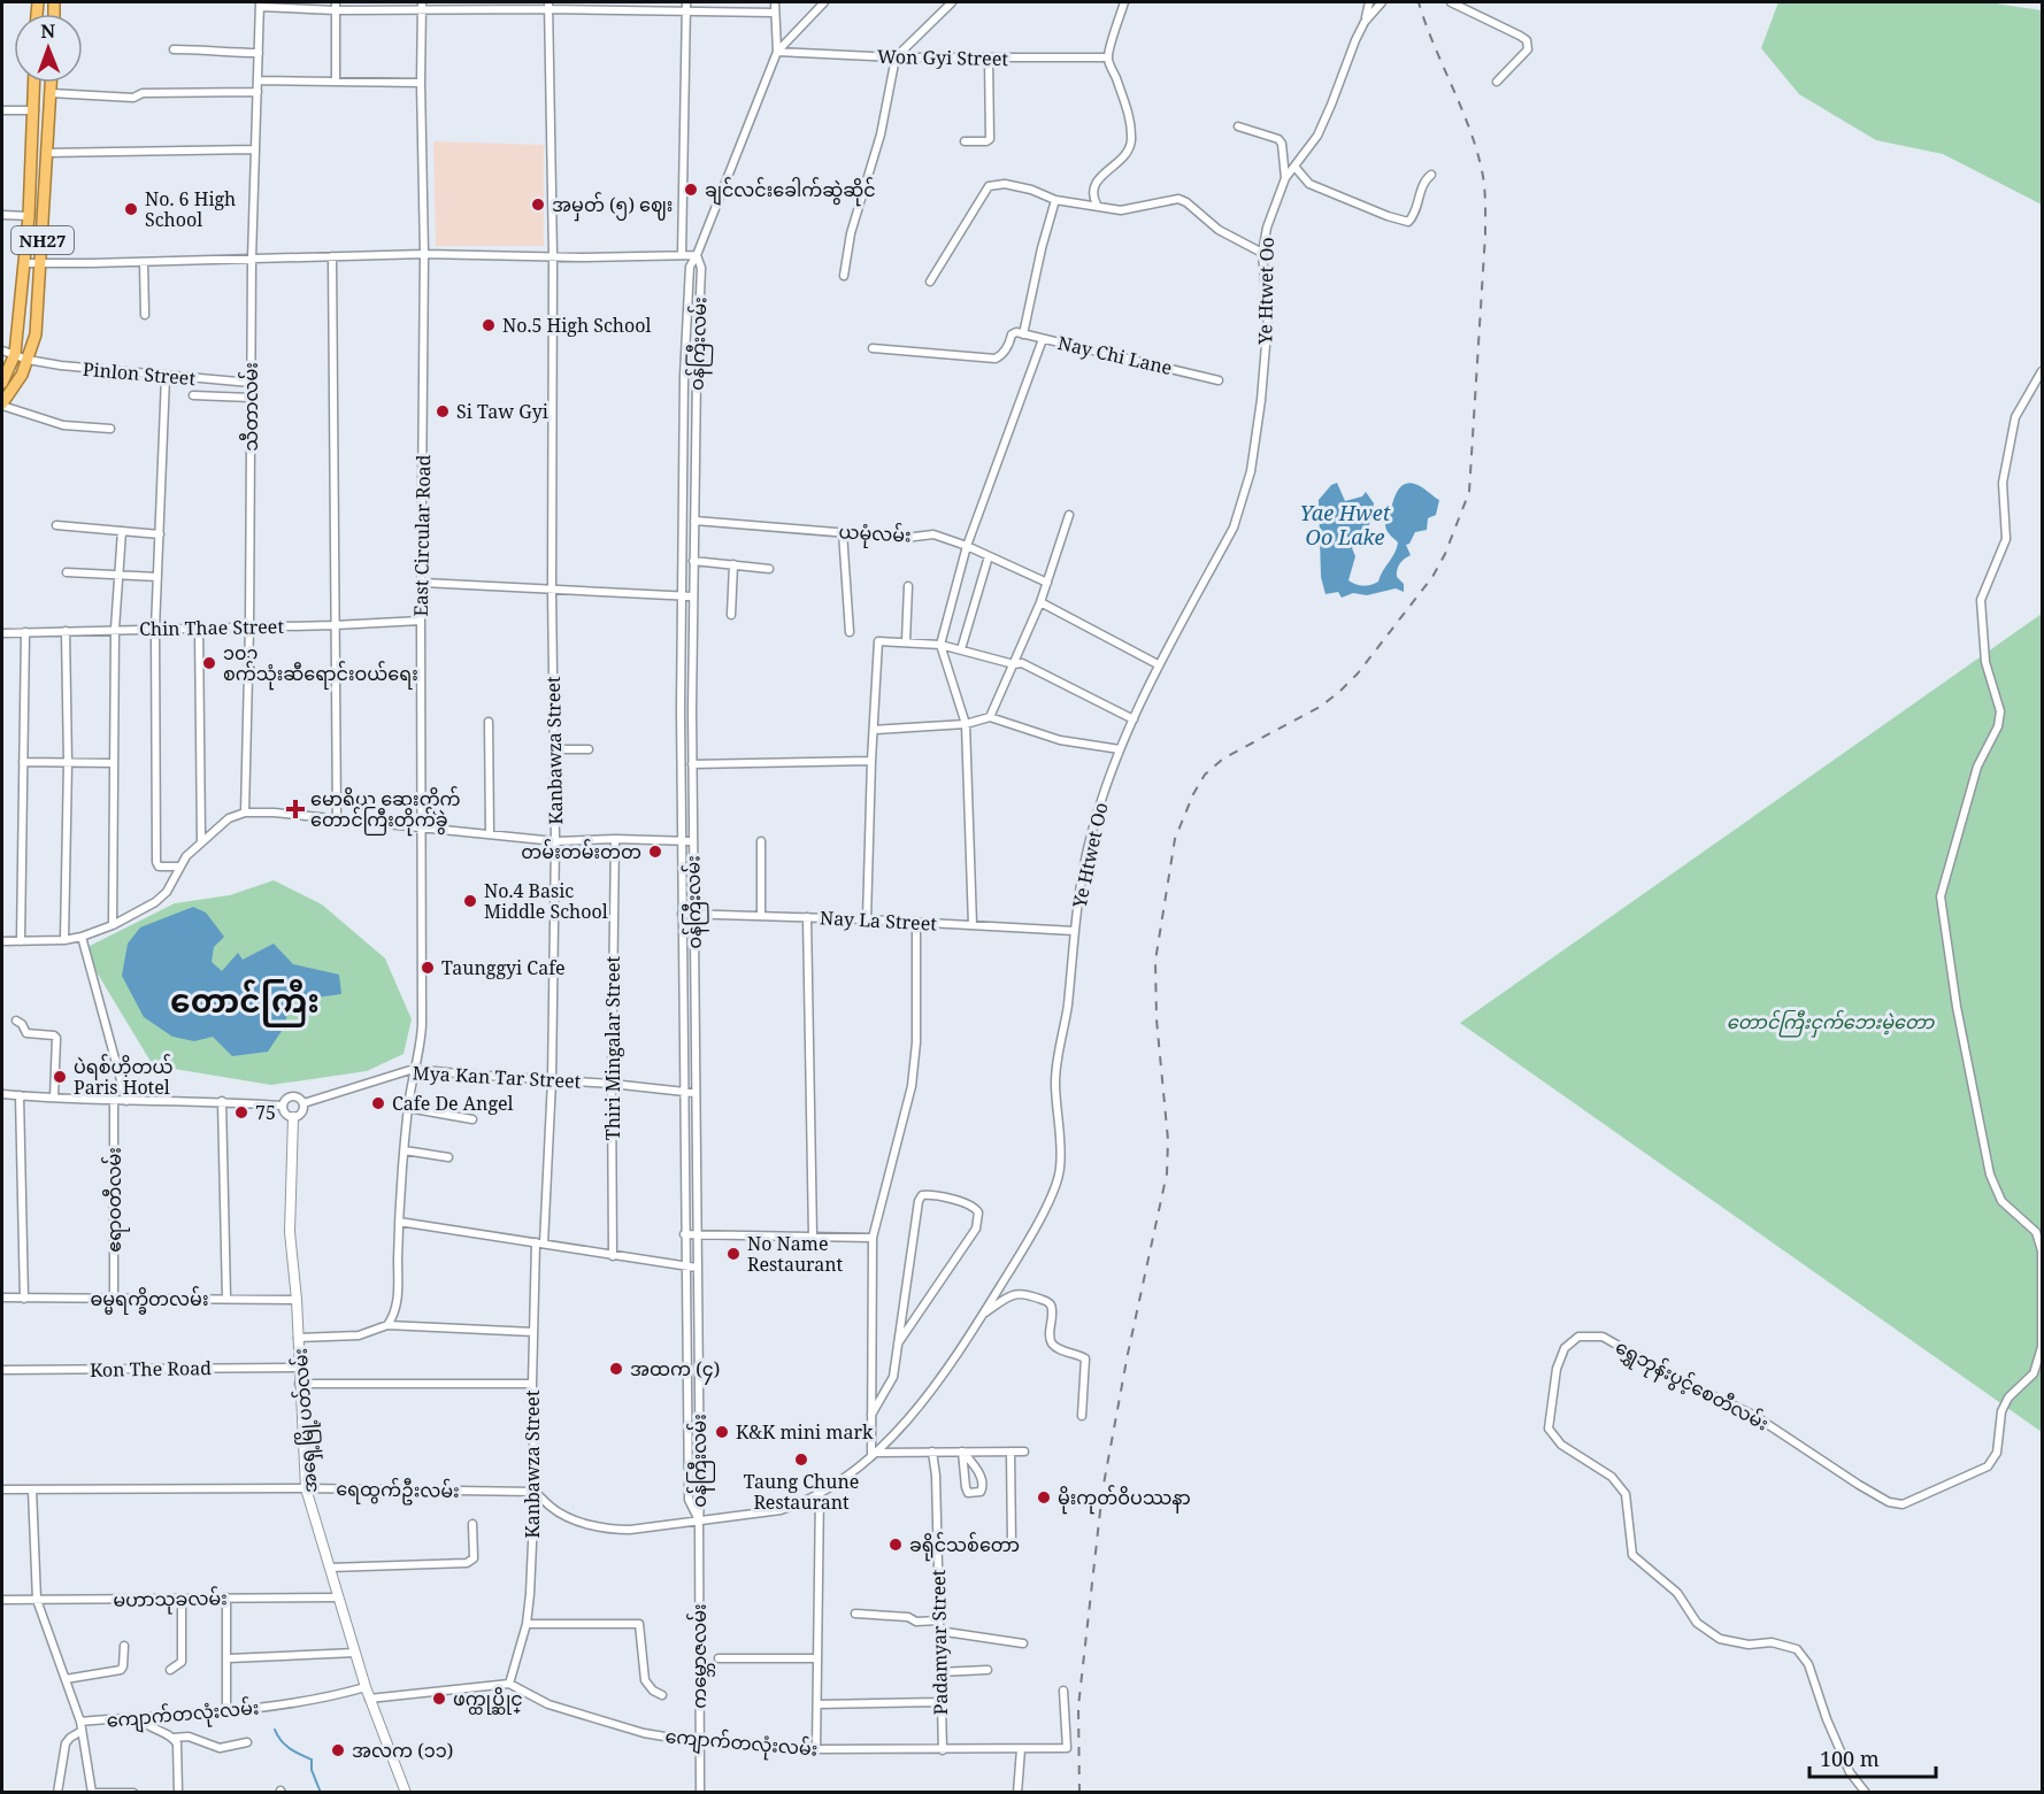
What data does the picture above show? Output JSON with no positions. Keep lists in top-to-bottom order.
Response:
{
  "streets": {
    "highway": ["NH27"],
    "street": [
      "Won Gyi Street",
      "Ye Htwet Oo",
      "ဝန်ကြီးလမ်း",
      "Nay Chi Lane",
      "Pinlon Street",
      "သီတာလမ်း",
      "ယမုံလမ်း",
      "East Circular Road",
      "Chin Thae Street",
      "Kanbawza Street",
      "Nay La Street",
      "Thiri Mingalar Street",
      "Mya Kan Tar Street",
      "ဧရာဝတီလမ်း",
      "ဓမ္မရက္ခိတလမ်း",
      "Kon The Road",
      "ရွှေဘုန်းပွင့်စေတီလမ်း",
      "အရှေ့မြို့ပတ်လမ်း",
      "ရေထွက်ဦးလမ်း",
      "မဟာသုခလမ်း",
      "Padamyar Street",
      "ကမ္ဘောဇလမ်း",
      "ကျောက်တလုံးလမ်း"
    ]
  },
  "crossings": [
    ["NH27", "Pinlon Street"],
    ["Ye Htwet Oo", "ဝန်ကြီးလမ်း"],
    ["Ye Htwet Oo", "Nay La Street"],
    ["Ye Htwet Oo", "ကမ္ဘောဇလမ်း"],
    ["ဝန်ကြီးလမ်း", "ယမုံလမ်း"],
    ["ဝန်ကြီးလမ်း", "Nay La Street"],
    ["ဝန်ကြီးလမ်း", "Mya Kan Tar Street"],
    ["ဝန်ကြီးလမ်း", "ကမ္ဘောဇလမ်း"],
    ["Pinlon Street", "သီတာလမ်း"],
    ["သီတာလမ်း", "Chin Thae Street"],
    ["East Circular Road", "Chin Thae Street"],
    ["East Circular Road", "Mya Kan Tar Street"],
    ["Kanbawza Street", "Mya Kan Tar Street"],
    ["Kanbawza Street", "ရေထွက်ဦးလမ်း"],
    ["Kanbawza Street", "ကျောက်တလုံးလမ်း"],
    ["Thiri Mingalar Street", "Mya Kan Tar Street"],
    ["Mya Kan Tar Street", "ဧရာဝတီလမ်း"],
    ["Mya Kan Tar Street", "အရှေ့မြို့ပတ်လမ်း"],
    ["ဧရာဝတီလမ်း", "ဓမ္မရက္ခိတလမ်း"],
    ["ဓမ္မရက္ခိတလမ်း", "အရှေ့မြို့ပတ်လမ်း"],
    ["Kon The Road", "အရှေ့မြို့ပတ်လမ်း"],
    ["အရှေ့မြို့ပတ်လမ်း", "ရေထွက်ဦးလမ်း"],
    ["အရှေ့မြို့ပတ်လမ်း", "မဟာသုခလမ်း"],
    ["အရှေ့မြို့ပတ်လမ်း", "ကျောက်တလုံးလမ်း"],
    ["Padamyar Street", "ကျောက်တလုံးလမ်း"],
    ["ကမ္ဘောဇလမ်း", "ကျောက်တလုံးလမ်း"]
  ],
  "districts": ["တောင်ကြီး"],
  "water": ["Yae Hwet Oo Lake"],
  "parks": ["တောင်ကြီးငှက်ဘေးမဲ့တော"],
  "places": {
    "other": [
      "ချင်လင်းခေါက်ဆွဲဆိုင်",
      "အမှတ် (၅) ဈေး",
      "No. 6 High School",
      "No.5 High School",
      "Si Taw Gyi",
      "၁၀၃ စက်သုံးဆီရောင်းဝယ်ရေး",
      "တမ်းတမ်းတတ",
      "No.4 Basic Middle School",
      "Taunggyi Cafe",
      "ပဲရစ်ဟိုတယ် Paris Hotel",
      "Cafe De Angel",
      "75",
      "No Name Restaurant",
      "အထက (၄)",
      "K&K mini mark",
      "Taung Chune Restaurant",
      "မိုးကုတ်ဝိပဿနာ",
      "ခရိုင်သစ်တော",
      "ဖက္ထုပ္ဆိုင္",
      "အလက (၁၁)"
    ],
    "health": ["မောရိယ ဆေးတိုက် တောင်ကြီးတိုက်ခွဲ"]
  },
  "scale_bar": "100 m",
  "north": "top"
}
